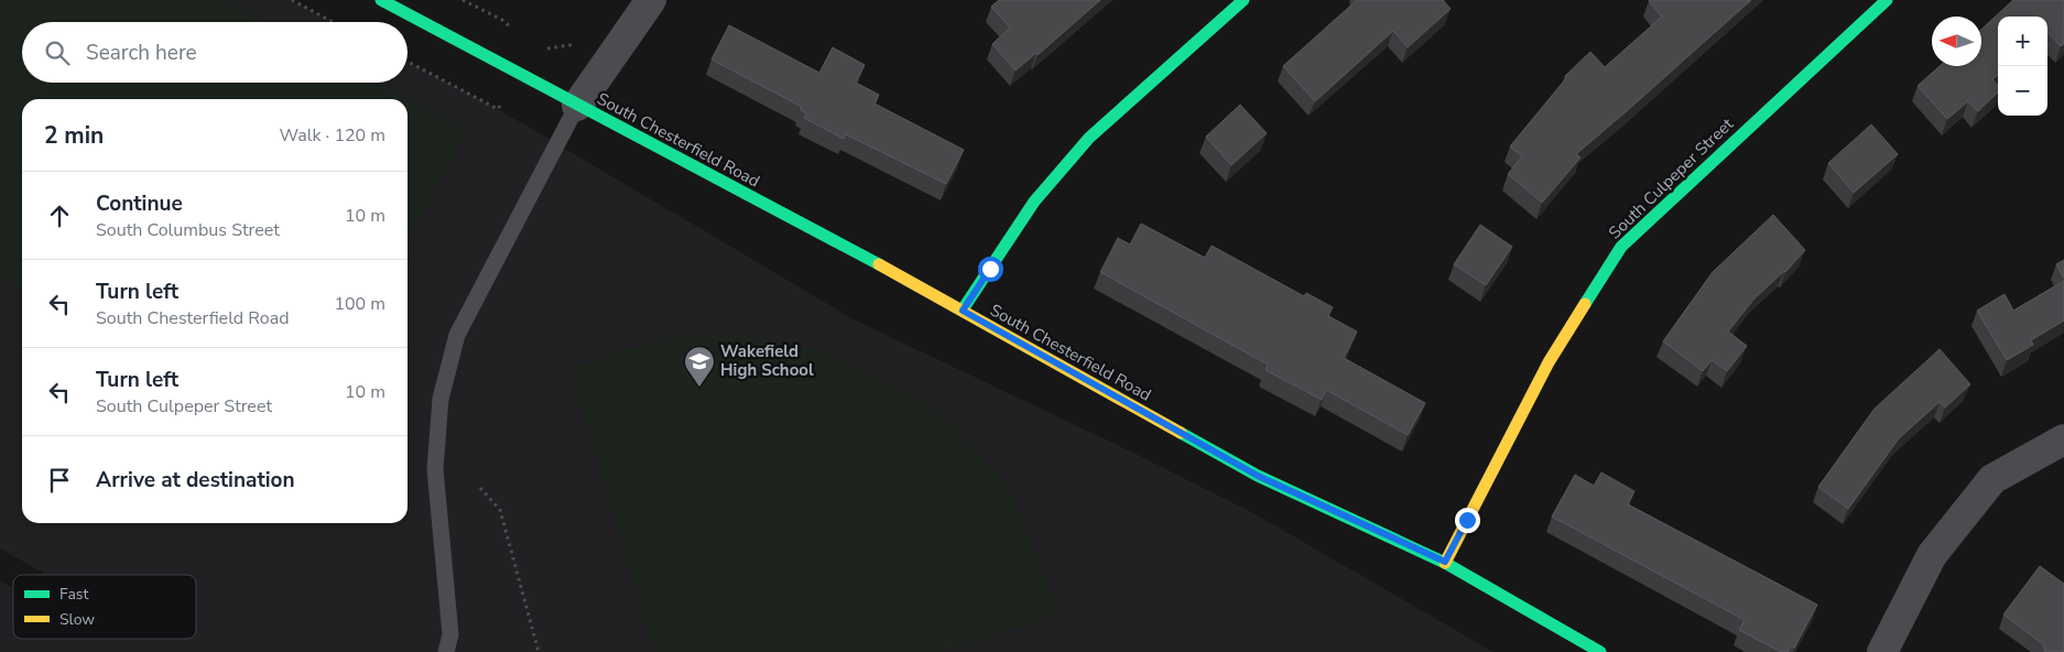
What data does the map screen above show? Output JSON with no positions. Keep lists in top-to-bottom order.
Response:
{
  "streets": {
    "street": ["South Chesterfield Road", "South Culpeper Street"]
  },
  "crossings": [
    ["South Chesterfield Road", "South Culpeper Street"]
  ],
  "places": {
    "school or university": ["Wakefield High School"]
  },
  "legend": ["Fast", "Slow"],
  "north": "left",
  "page": {
    "map_buttons": ["+", "−"],
    "search": "Search here",
    "heading": ["2 min", "Walk · 120 m"],
    "list": [
      ["Continue", "South Columbus Street", "10 m"],
      ["Turn left", "South Chesterfield Road", "100 m"],
      ["Turn left", "South Culpeper Street", "10 m"],
      "Arrive at destination"
    ]
  }
}
